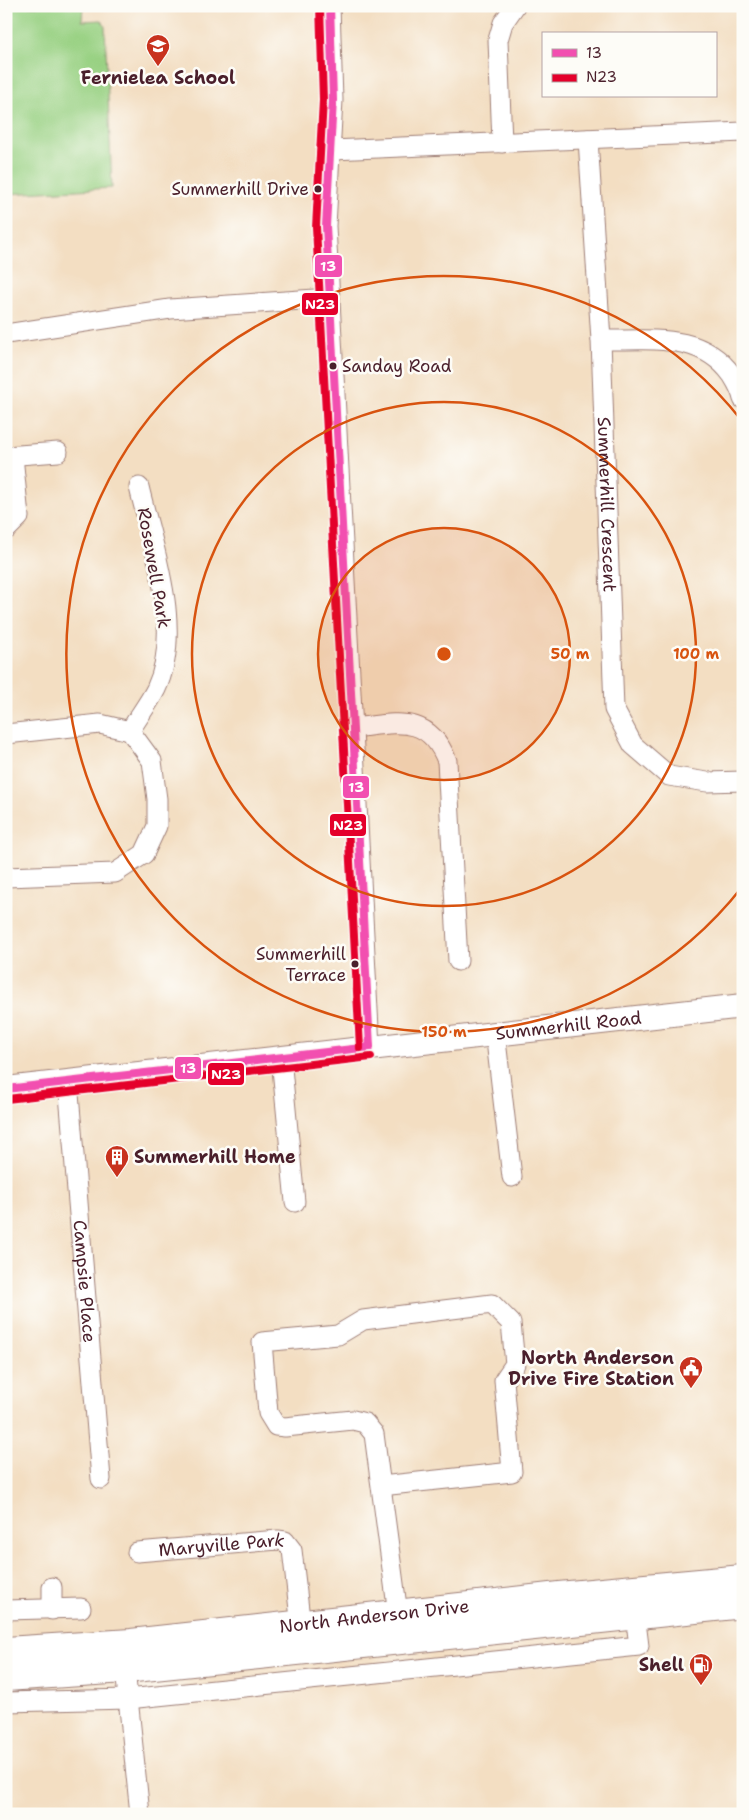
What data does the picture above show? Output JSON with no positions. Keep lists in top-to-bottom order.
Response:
{
  "streets": {
    "main road": ["North Anderson Drive"],
    "street": [
      "Summerhill Crescent",
      "Rosewell Park",
      "Summerhill Road",
      "Campsie Place",
      "Maryville Park"
    ]
  },
  "crossings": [
    ["Summerhill Road", "Campsie Place"],
    ["Maryville Park", "North Anderson Drive"]
  ],
  "places": {
    "school or university": ["Fernielea School"],
    "other": ["Summerhill Drive", "Sanday Road", "Summerhill Terrace"],
    "building": ["Summerhill Home"],
    "public building": ["North Anderson Drive Fire Station"],
    "fuel station": ["Shell"]
  },
  "lines": ["transit line 13", "transit line N23"],
  "legend": ["13", "N23"],
  "rings": ["50 m", "100 m", "150 m"]
}
